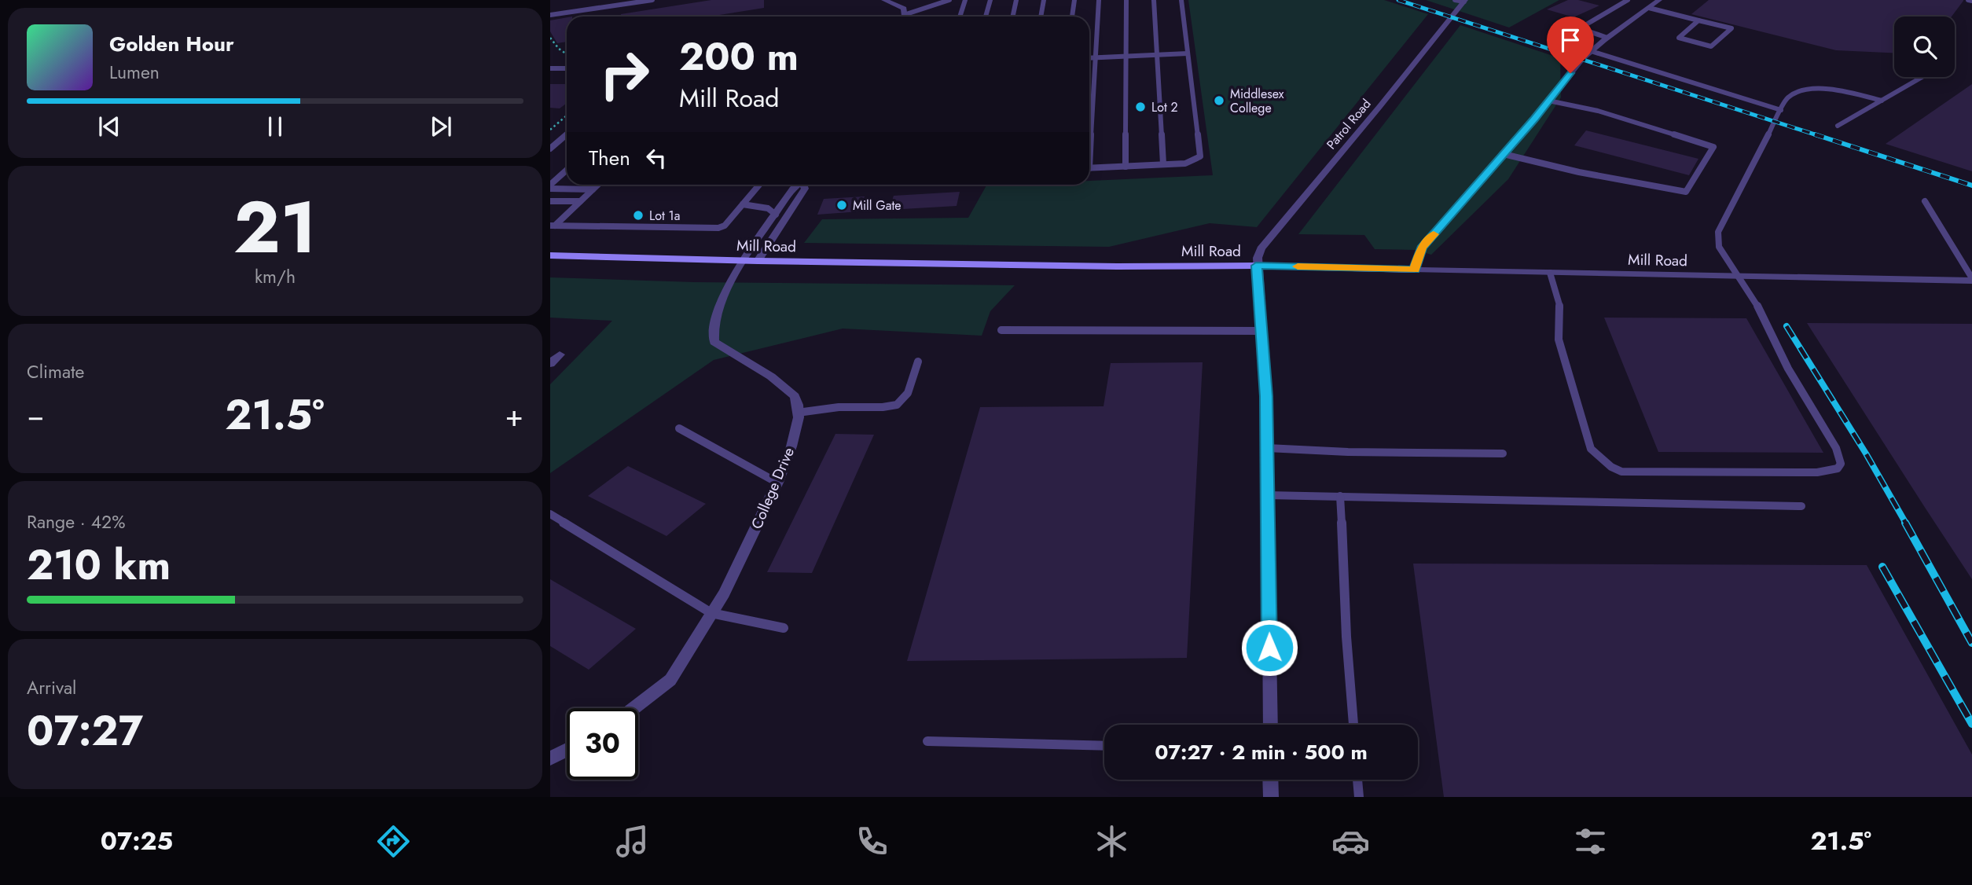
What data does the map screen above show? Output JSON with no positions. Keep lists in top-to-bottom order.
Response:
{
  "streets": {
    "street": ["Patrol Road", "Mill Road", "College Drive"]
  },
  "crossings": [
    ["Patrol Road", "Mill Road"]
  ],
  "places": [
    "Middlesex College",
    "Lot 2",
    "Mill Gate",
    "Lot 1a"
  ],
  "page": {
    "turn": ["200 m", "Mill Road"],
    "song": ["Golden Hour", "Lumen"],
    "then": "Then",
    "tile": [
      ["21", "km/h"],
      "Climate",
      ["Range · 42%", "210 km"],
      ["Arrival", "07:27"]
    ],
    "heat": ["−", "21.5°", "+"],
    "limit": "30",
    "trip": "07:27 · 2 min · 500 m",
    "tabs": ["07:25", "21.5°"]
  }
}
